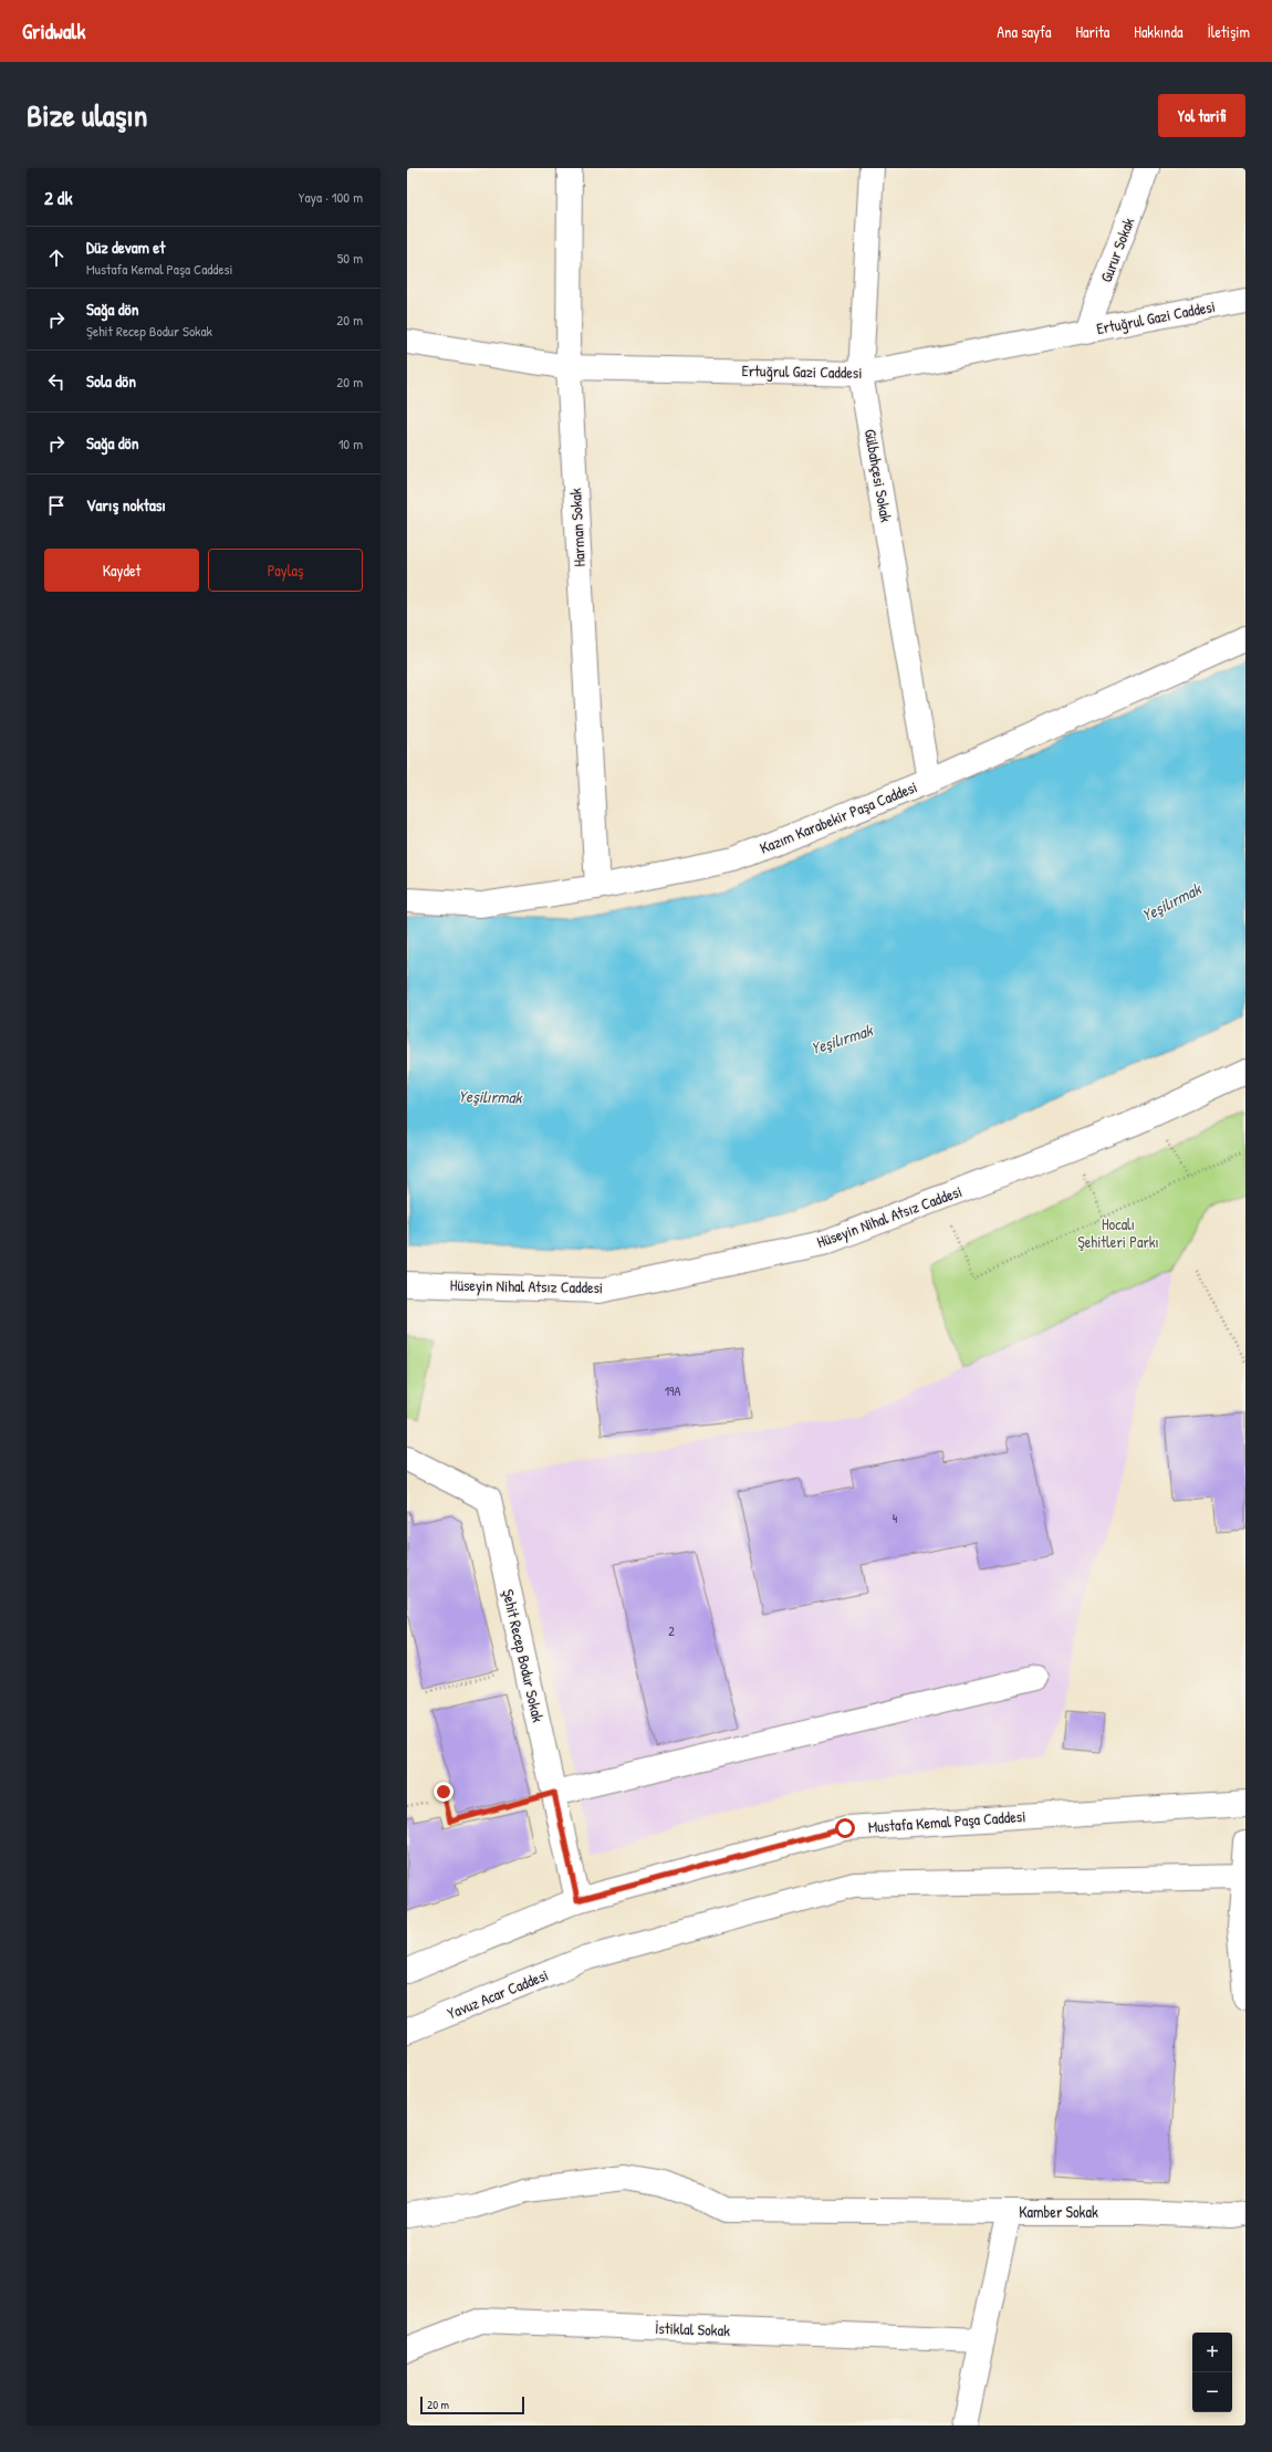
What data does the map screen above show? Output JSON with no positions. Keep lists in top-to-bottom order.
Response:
{
  "streets": {
    "street": [
      "Gurur Sokak",
      "Ertuğrul Gazi Caddesi",
      "Gülbahçesi Sokak",
      "Harman Sokak",
      "Kazım Karabekir Paşa Caddesi",
      "Hüseyin Nihal Atsız Caddesi",
      "Şehit Recep Bodur Sokak",
      "Mustafa Kemal Paşa Caddesi",
      "Yavuz Acar Caddesi",
      "Kamber Sokak",
      "İstiklal Sokak"
    ]
  },
  "crossings": [
    ["Gurur Sokak", "Ertuğrul Gazi Caddesi"],
    ["Ertuğrul Gazi Caddesi", "Gülbahçesi Sokak"],
    ["Ertuğrul Gazi Caddesi", "Harman Sokak"],
    ["Gülbahçesi Sokak", "Kazım Karabekir Paşa Caddesi"],
    ["Harman Sokak", "Kazım Karabekir Paşa Caddesi"],
    ["Şehit Recep Bodur Sokak", "Mustafa Kemal Paşa Caddesi"],
    ["Kamber Sokak", "İstiklal Sokak"]
  ],
  "water": ["Yeşilırmak"],
  "parks": ["Hocalı Şehitleri Parkı"],
  "house_numbers": ["19A", "4", "2"],
  "scale_bar": "20 m",
  "page": {
    "header": "Gridwalk",
    "nav": [
      "Ana sayfa",
      "Harita",
      "Hakkında",
      "İletişim"
    ],
    "title": "Bize ulaşın",
    "buttons": [
      "Yol tarifi",
      ["Kaydet", "Paylaş"]
    ],
    "heading": ["2 dk", "Yaya · 100 m"],
    "list": [
      ["Düz devam et", "Mustafa Kemal Paşa Caddesi", "50 m"],
      ["Sağa dön", "Şehit Recep Bodur Sokak", "20 m"],
      ["Sola dön", "20 m"],
      ["Sağa dön", "10 m"],
      "Varış noktası"
    ],
    "map_buttons": ["+", "−"],
    "scale": "20 m"
  }
}
